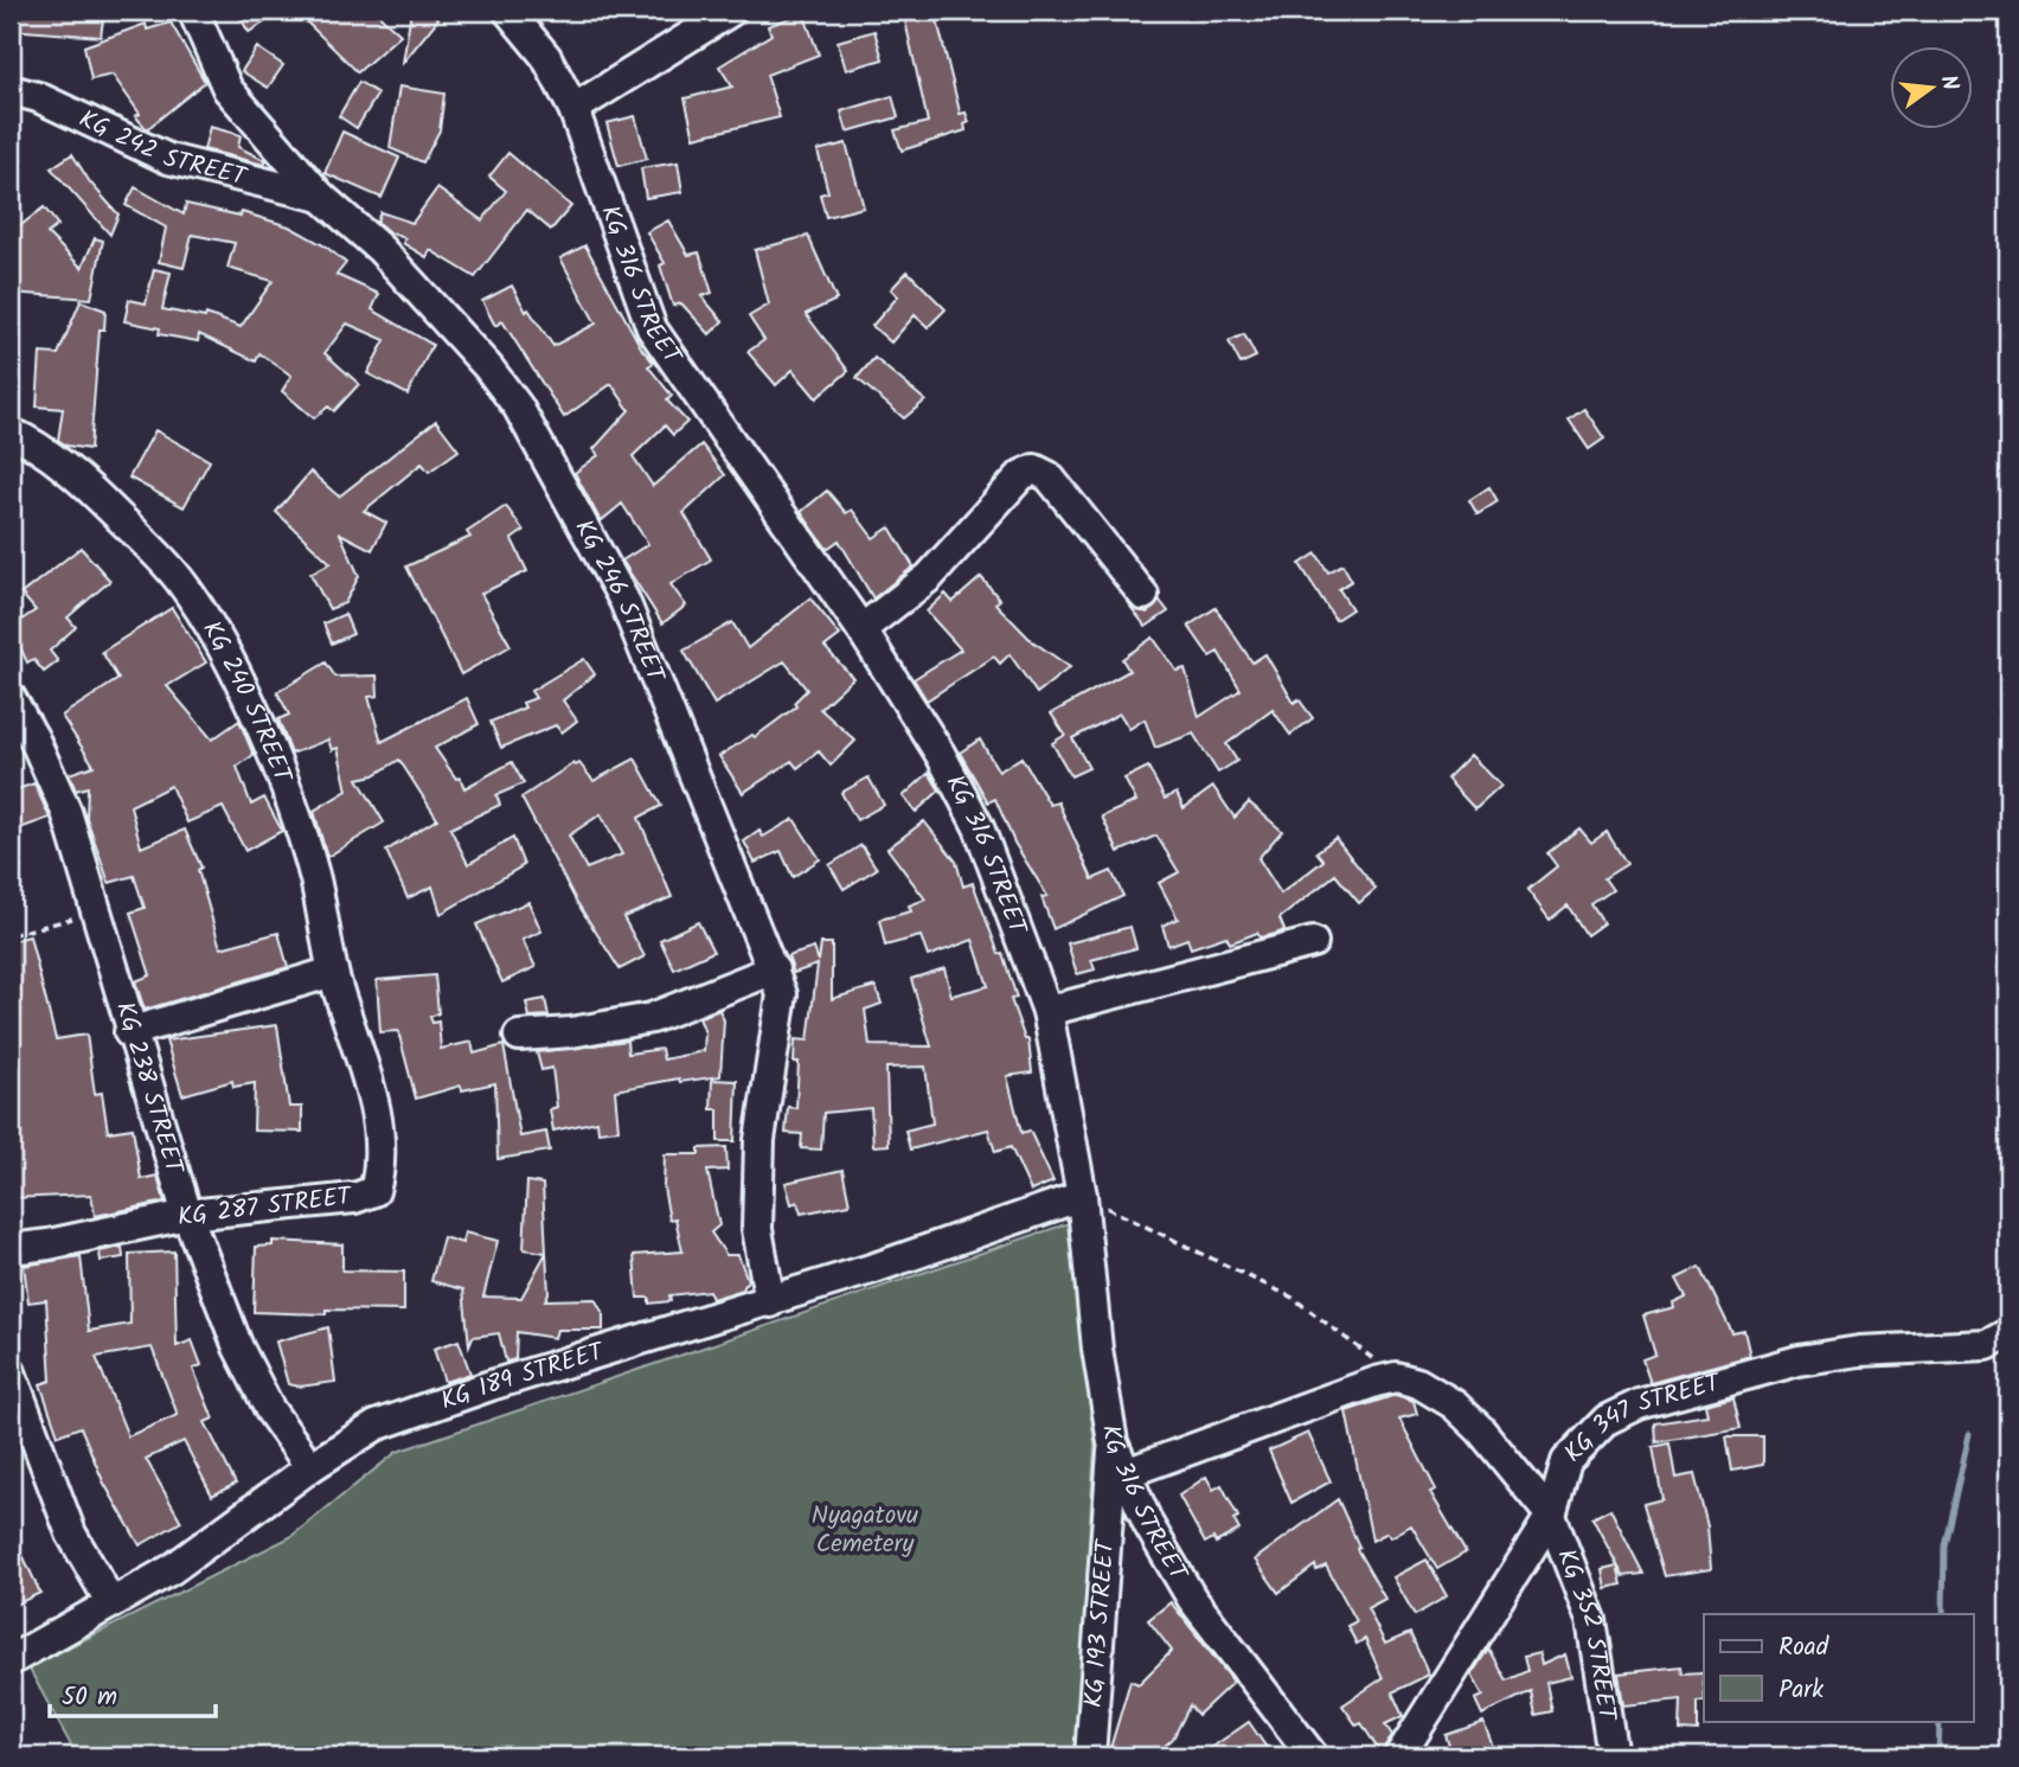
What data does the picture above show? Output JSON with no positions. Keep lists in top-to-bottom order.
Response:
{
  "streets": {
    "street": [
      "KG 242 STREET",
      "KG 316 STREET",
      "KG 246 STREET",
      "KG 240 STREET",
      "KG 238 STREET",
      "KG 287 STREET",
      "KG 189 STREET",
      "KG 347 STREET",
      "KG 193 STREET",
      "KG 352 STREET"
    ]
  },
  "crossings": [
    ["KG 242 STREET", "KG 246 STREET"],
    ["KG 316 STREET", "KG 189 STREET"],
    ["KG 316 STREET", "KG 193 STREET"],
    ["KG 246 STREET", "KG 189 STREET"],
    ["KG 240 STREET", "KG 287 STREET"],
    ["KG 238 STREET", "KG 287 STREET"],
    ["KG 238 STREET", "KG 189 STREET"],
    ["KG 347 STREET", "KG 352 STREET"]
  ],
  "parks": ["Nyagatovu Cemetery"],
  "legend": ["Road", "Park"],
  "scale_bar": "50 m",
  "north": "right"
}
